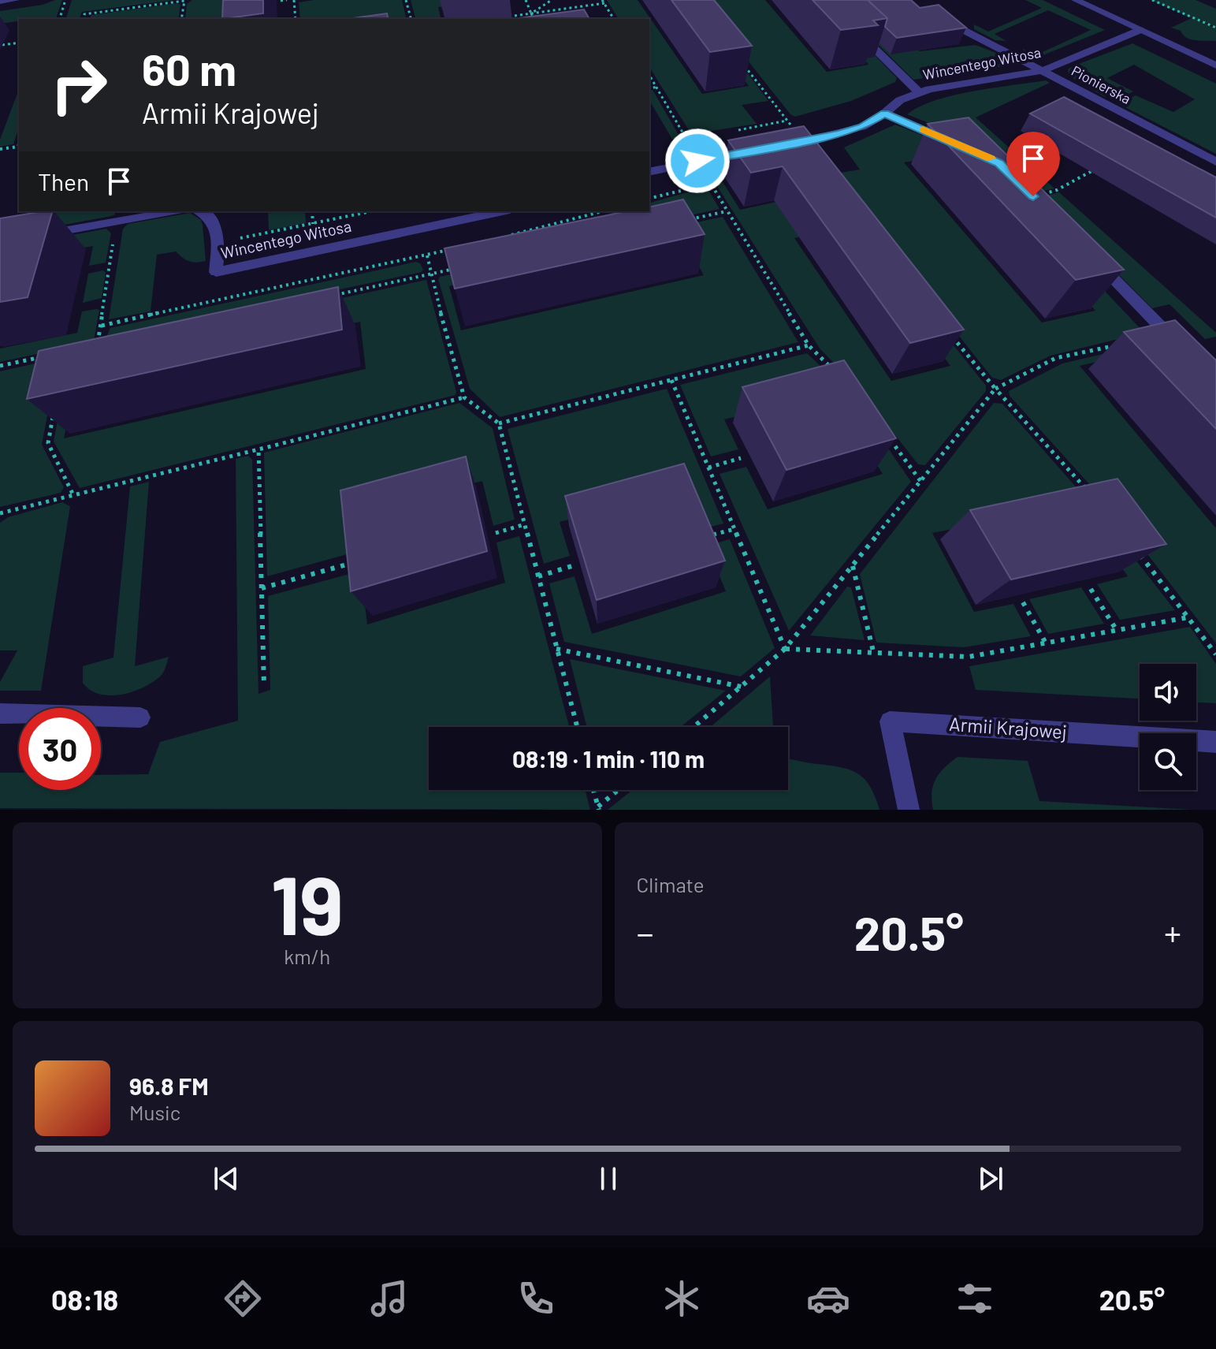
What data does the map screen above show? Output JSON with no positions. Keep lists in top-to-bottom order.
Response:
{
  "streets": {
    "street": ["Wincentego Witosa", "Pionierska", "Armii Krajowej"]
  },
  "crossings": [
    ["Wincentego Witosa", "Pionierska"]
  ],
  "page": {
    "turn": ["60 m", "Armii Krajowej"],
    "then": "Then",
    "limit": "30",
    "trip": "08:19 · 1 min · 110 m",
    "tile": [
      ["19", "km/h"],
      "Climate"
    ],
    "heat": ["−", "20.5°", "+"],
    "song": ["96.8 FM", "Music"],
    "tabs": ["08:18", "20.5°"]
  }
}
